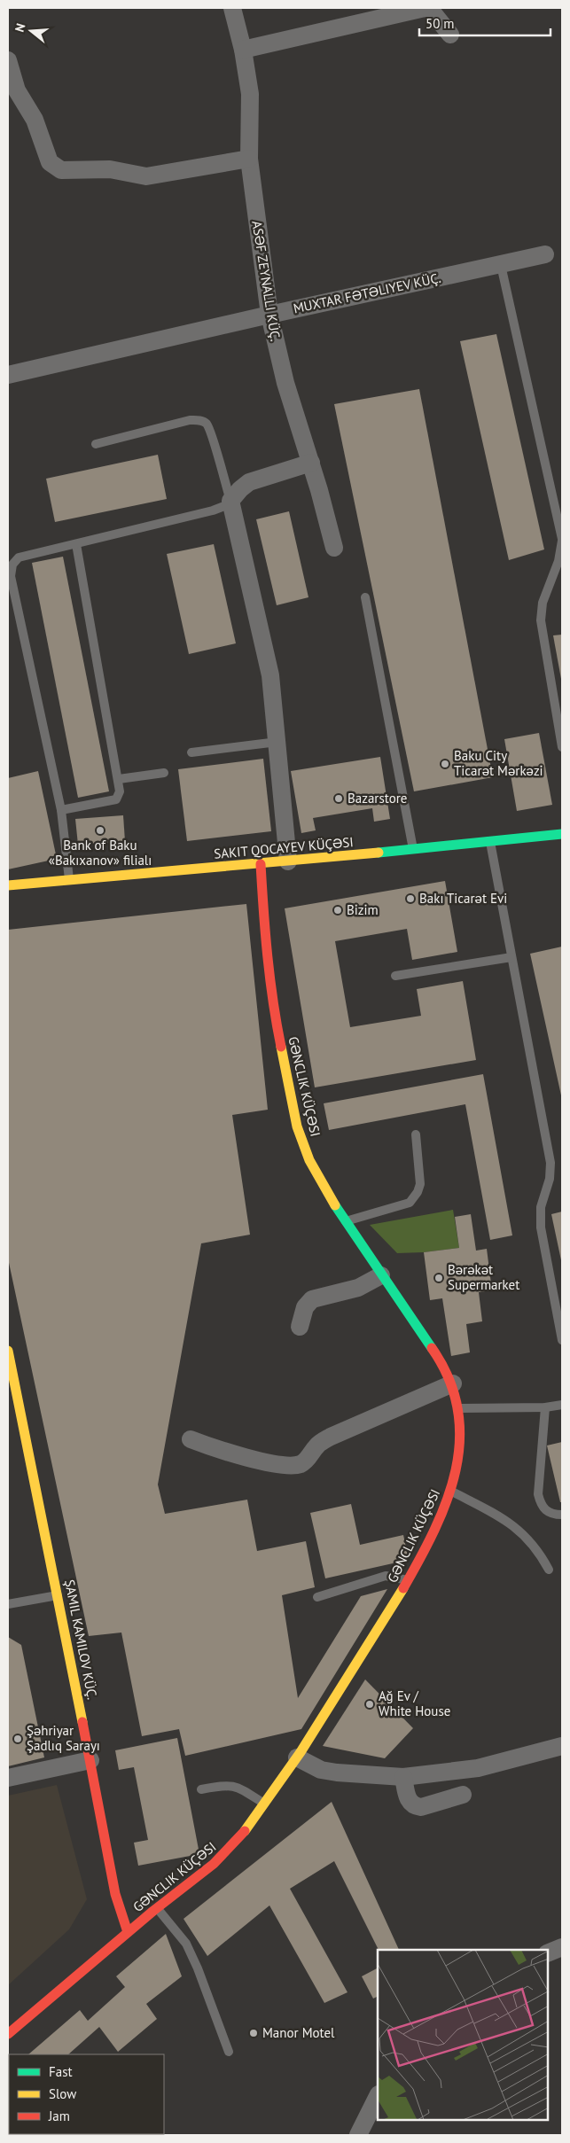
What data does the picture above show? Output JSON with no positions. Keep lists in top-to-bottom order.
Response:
{
  "streets": {
    "street": [
      "MUXTAR FƏTƏLIYEV KÜÇ.",
      "SAKIT QOCAYEV KÜÇƏSI",
      "GƏNCLIK KÜÇƏSI",
      "ŞAMIL KAMILOV KÜÇ."
    ]
  },
  "crossings": [
    ["SAKIT QOCAYEV KÜÇƏSI", "GƏNCLIK KÜÇƏSI"],
    ["GƏNCLIK KÜÇƏSI", "ŞAMIL KAMILOV KÜÇ."]
  ],
  "places": [
    "Baku City Ticarət Mərkəzi",
    "Bazarstore",
    "Bank of Baku «Bakıxanov» filialı",
    "Bakı Ticarət Evi",
    "Bizim",
    "Bərəkət Supermarket",
    "Ağ Ev / White House",
    "Şəhriyar Şadlıq Sarayı",
    "Manor Motel"
  ],
  "legend": ["Fast", "Slow", "Jam"],
  "scale_bar": "50 m",
  "north": "left"
}
